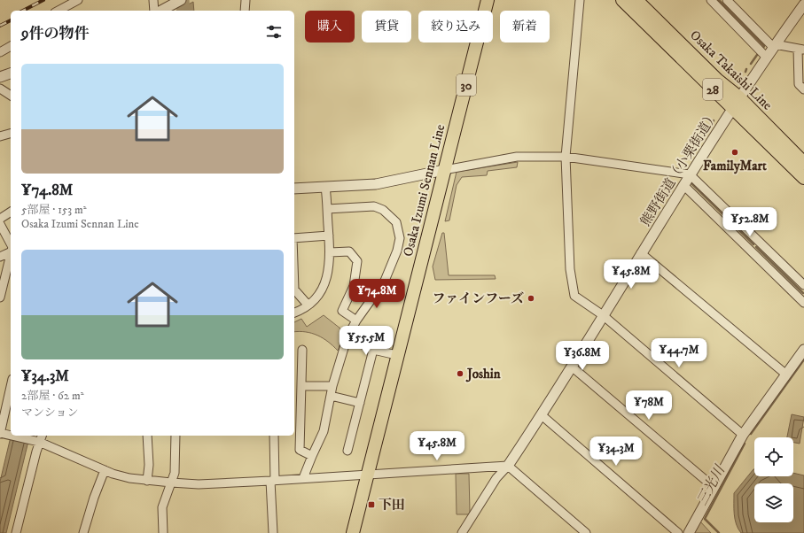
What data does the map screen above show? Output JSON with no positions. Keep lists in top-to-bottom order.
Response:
{
  "streets": {
    "main road": [
      "Osaka Takaishi Line",
      "30",
      "28",
      "Osaka Izumi Sennan Line"
    ],
    "street": ["熊野街道（小栗街道）"]
  },
  "crossings": [
    ["Osaka Takaishi Line", "熊野街道（小栗街道）"]
  ],
  "water": ["三光川"],
  "places": {
    "other": ["FamilyMart", "ファインフーズ", "Joshin"],
    "transit": ["下田"]
  },
  "page": {
    "chip": [
      "購入",
      "賃貸",
      "絞り込み",
      "新着"
    ],
    "heading": "9件の物件",
    "list": [
      {
        "name": "¥74.8M",
        "note": "5部屋 · 153 m² · Osaka Izumi Sennan Line"
      },
      {
        "name": "¥34.3M",
        "note": "2部屋 · 62 m² · マンション"
      }
    ],
    "price": [
      "¥52.8M",
      "¥45.8M",
      "¥74.8M",
      "¥55.5M",
      "¥44.7M",
      "¥36.8M",
      "¥78M",
      "¥45.8M",
      "¥34.3M"
    ]
  }
}
